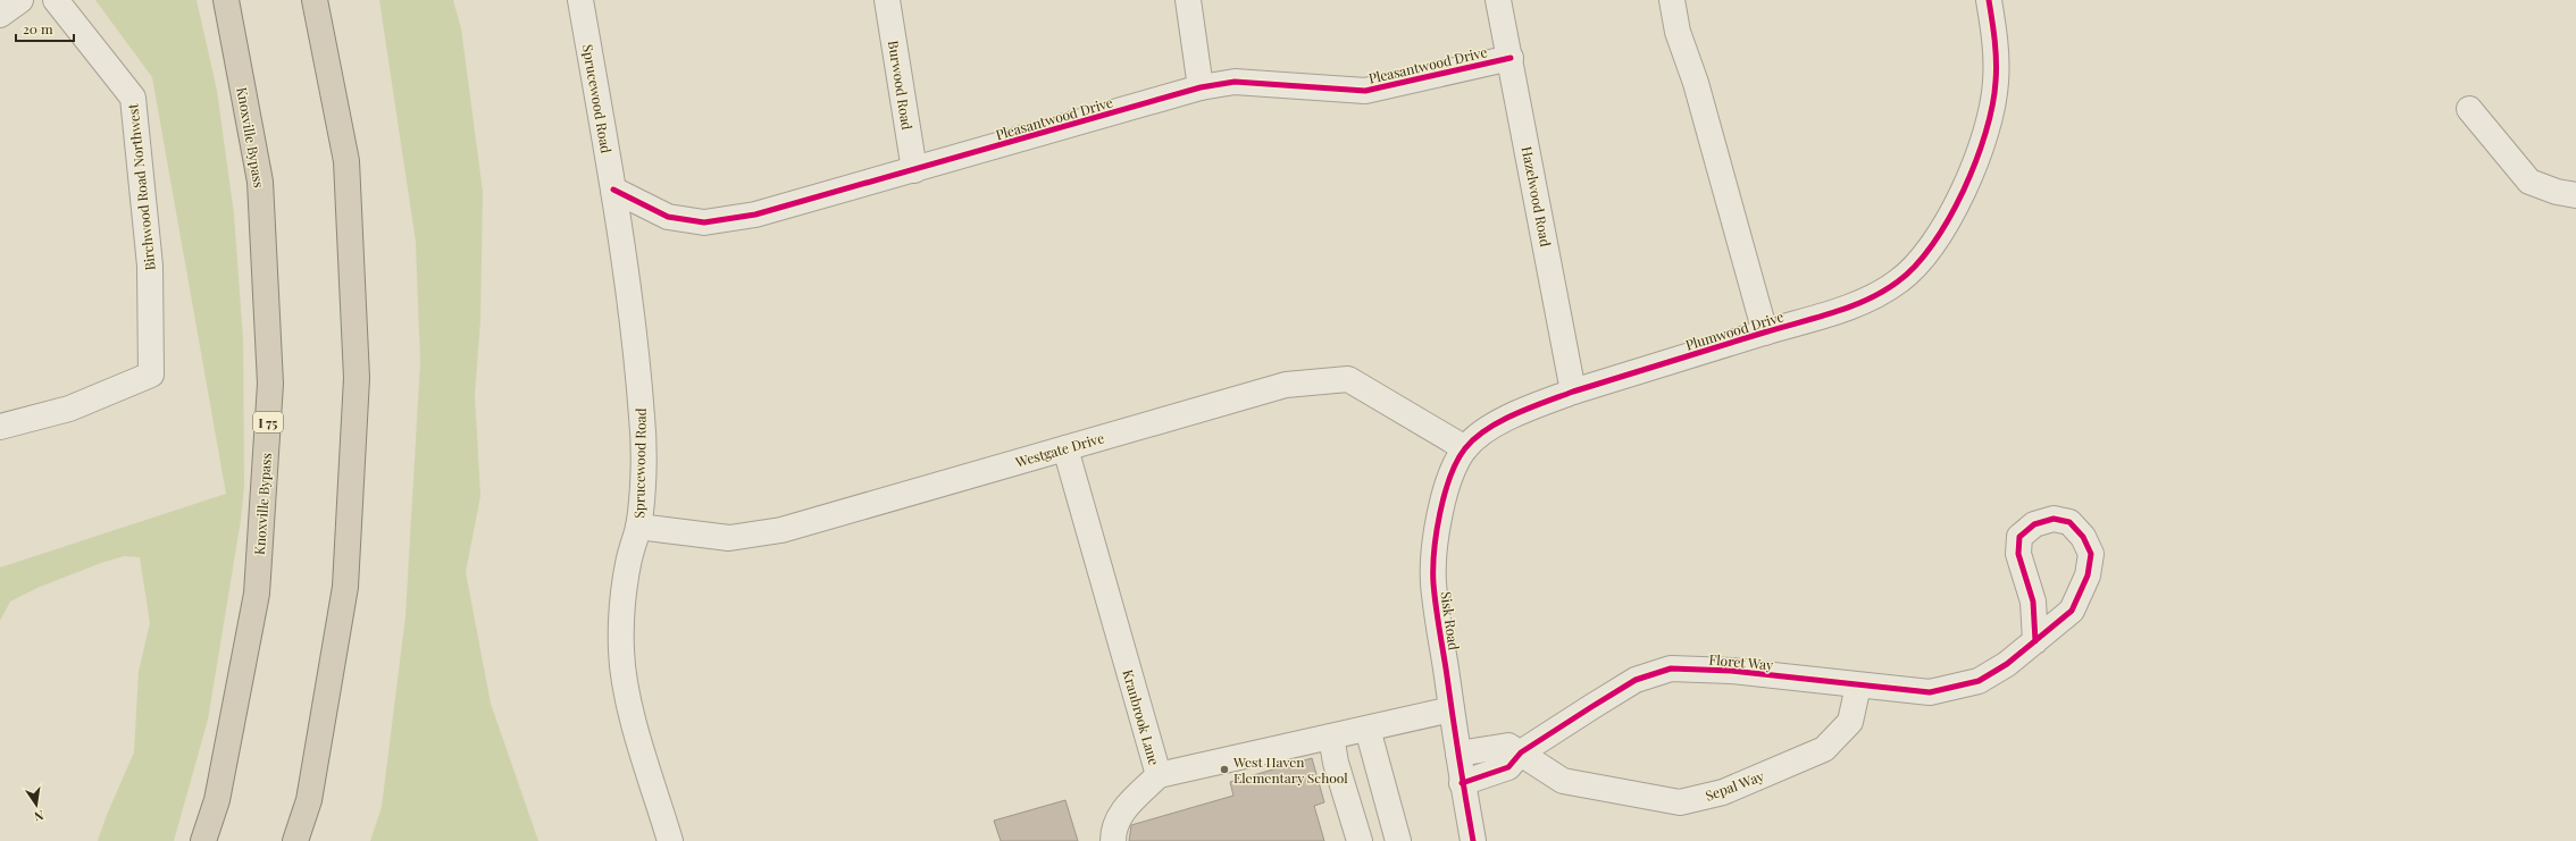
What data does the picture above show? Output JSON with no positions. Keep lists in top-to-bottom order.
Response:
{
  "streets": {
    "highway": ["Knoxville Bypass", "I 75"],
    "street": [
      "Pleasantwood Drive",
      "Burwood Road",
      "Sprucewood Road",
      "Birchwood Road Northwest",
      "Hazelwood Road",
      "Plumwood Drive",
      "Westgate Drive",
      "Sisk Road",
      "Floret Way",
      "Kranbrook Lane",
      "Sepal Way"
    ]
  },
  "crossings": [
    ["Pleasantwood Drive", "Burwood Road"],
    ["Pleasantwood Drive", "Sprucewood Road"],
    ["Pleasantwood Drive", "Hazelwood Road"],
    ["Sprucewood Road", "Westgate Drive"],
    ["Hazelwood Road", "Plumwood Drive"],
    ["Hazelwood Road", "Sisk Road"],
    ["Plumwood Drive", "Sisk Road"],
    ["Westgate Drive", "Sisk Road"],
    ["Westgate Drive", "Kranbrook Lane"],
    ["Sisk Road", "Floret Way"],
    ["Sisk Road", "Kranbrook Lane"],
    ["Floret Way", "Sepal Way"]
  ],
  "places": ["West Haven Elementary School"],
  "scale_bar": "20 m",
  "north": "bottom"
}
